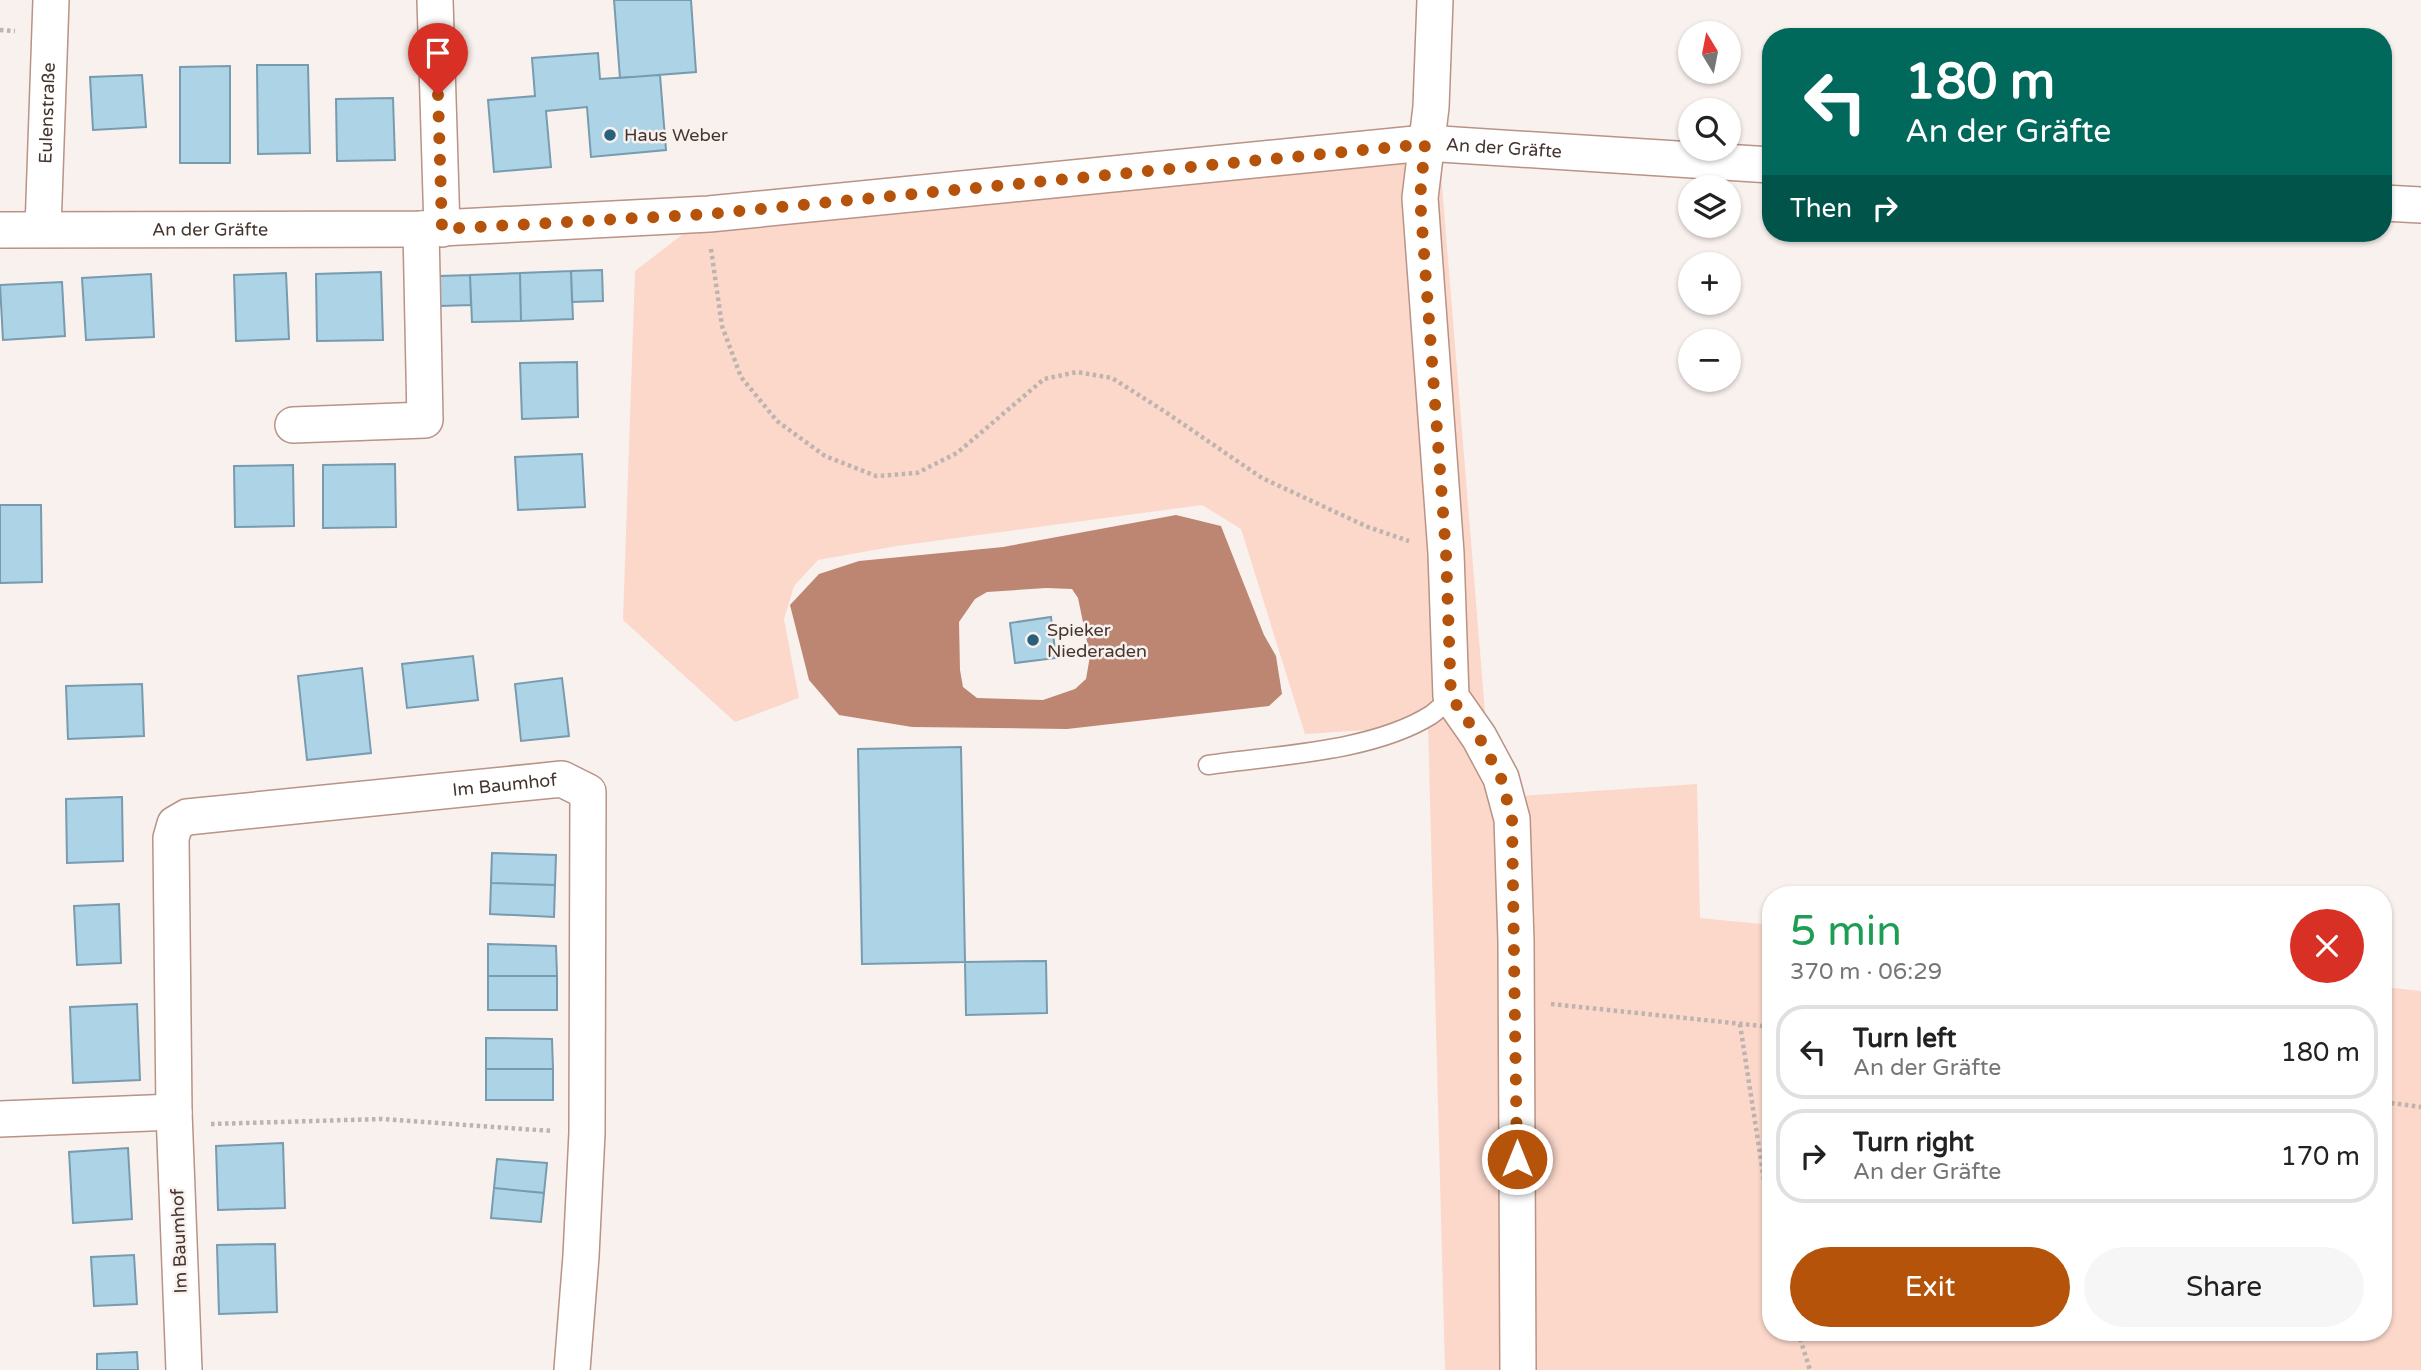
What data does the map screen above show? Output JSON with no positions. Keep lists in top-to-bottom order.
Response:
{
  "streets": {
    "street": ["Eulenstraße", "An der Gräfte", "Im Baumhof"]
  },
  "crossings": [
    ["Eulenstraße", "An der Gräfte"]
  ],
  "places": ["Haus Weber", "Spieker Niederaden"],
  "north": "top",
  "page": {
    "map_buttons": ["+", "−"],
    "turn": ["180 m", "An der Gräfte"],
    "then": "Then",
    "heading": ["5 min", "370 m · 06:29"],
    "list": [
      {
        "name": "Turn left",
        "note": "An der Gräfte",
        "value": "180 m"
      },
      {
        "name": "Turn right",
        "note": "An der Gräfte",
        "value": "170 m"
      }
    ],
    "buttons": ["Exit", "Share"]
  }
}
